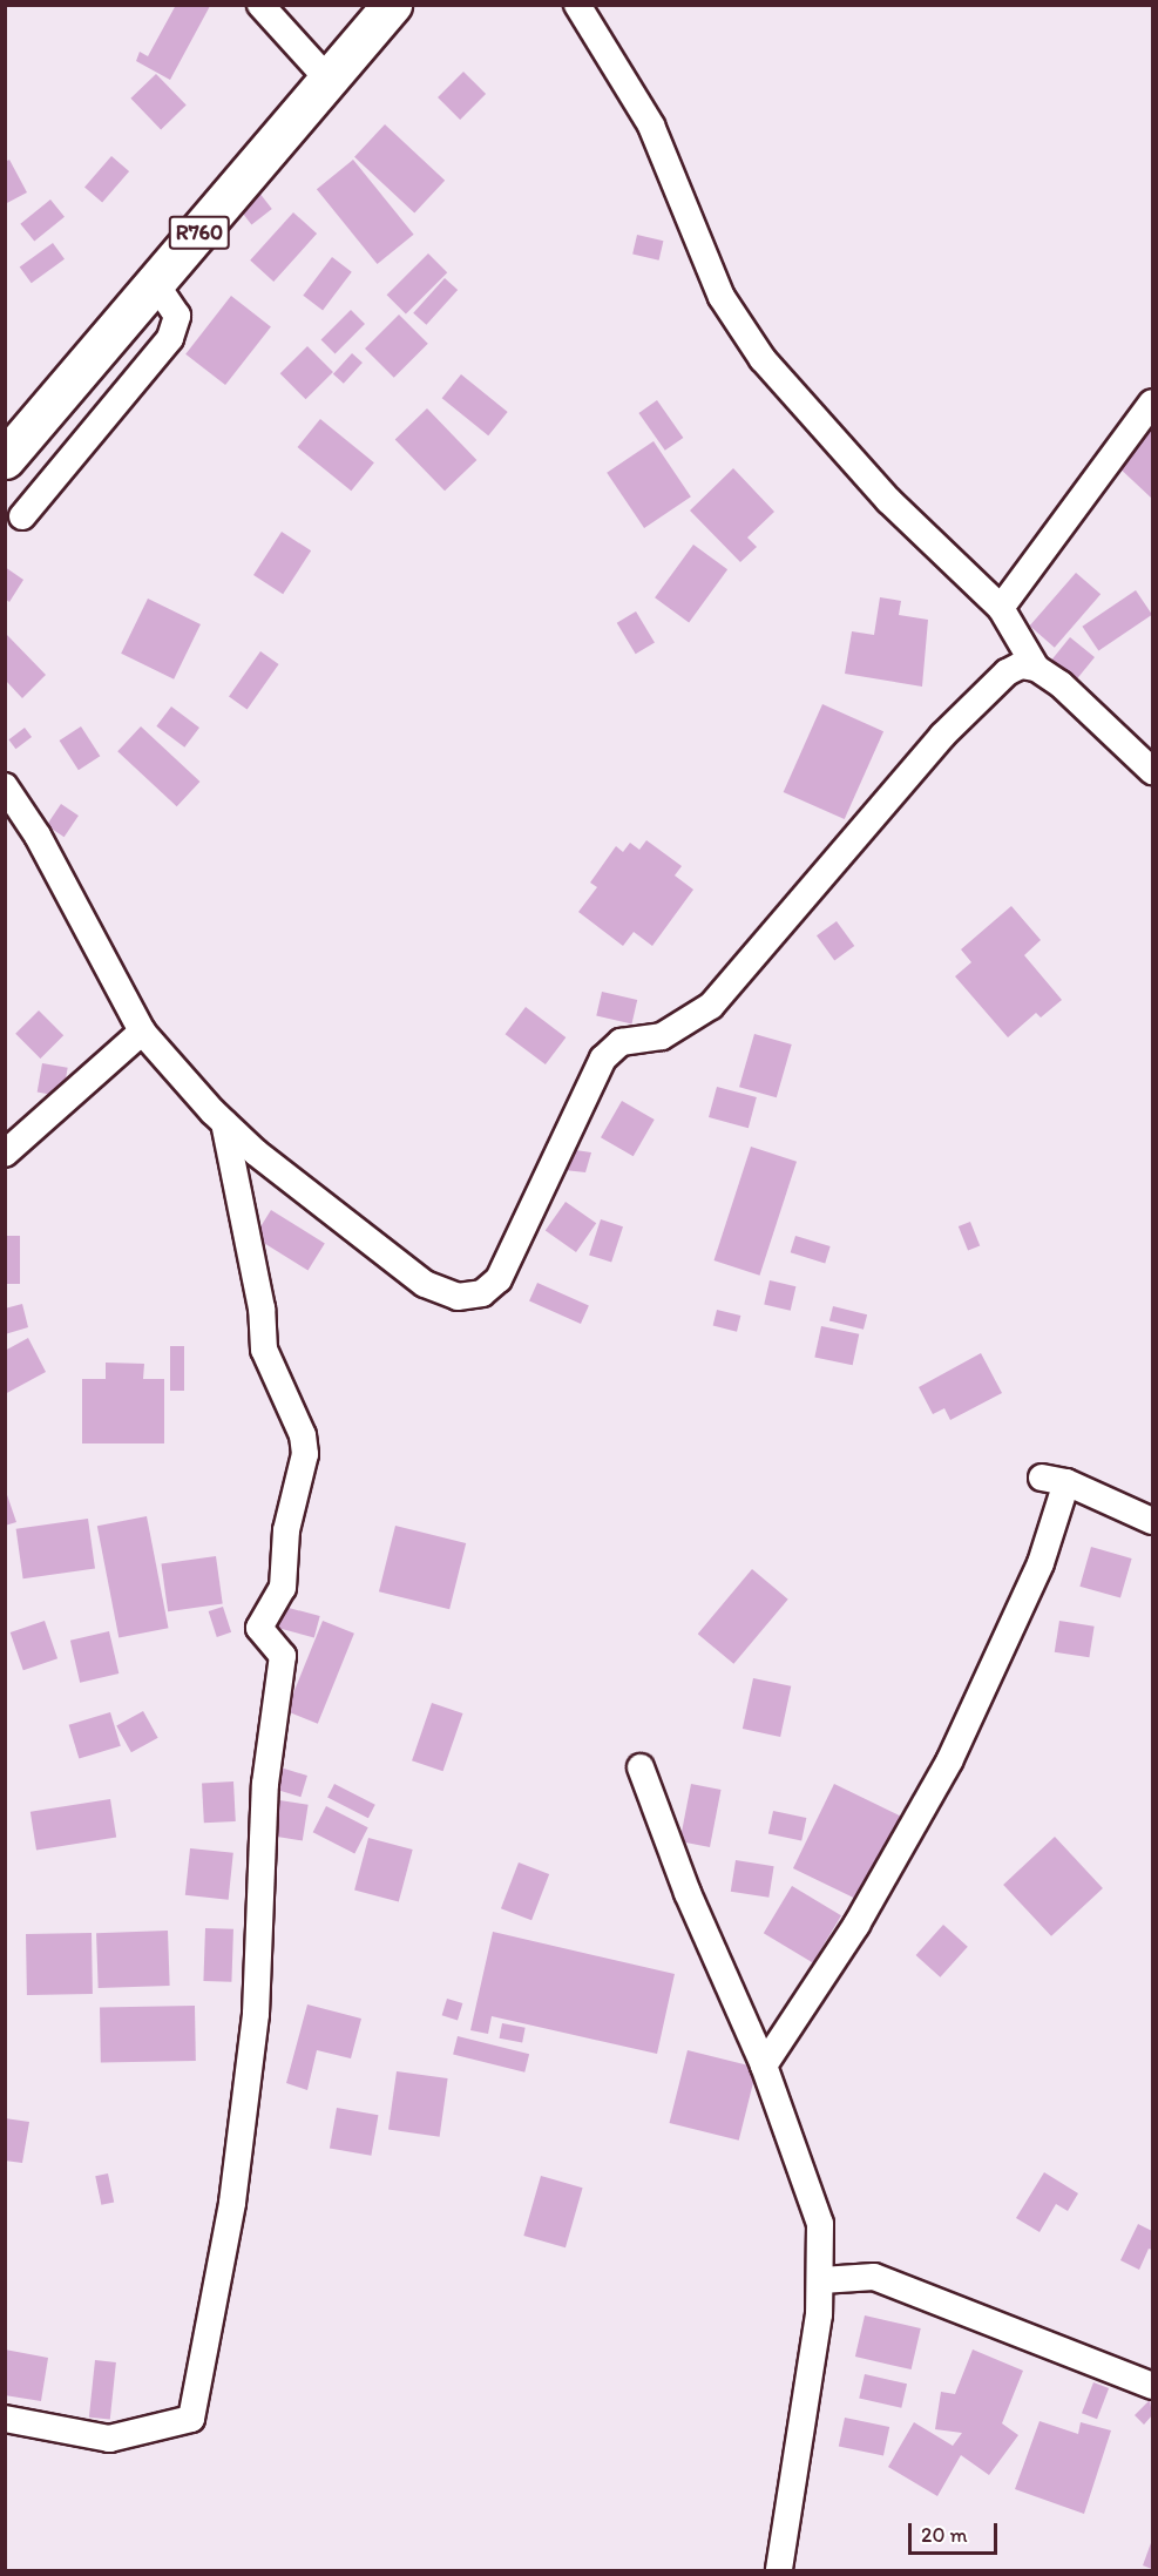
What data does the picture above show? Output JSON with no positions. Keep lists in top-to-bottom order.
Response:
{
  "streets": {
    "main road": ["R760"]
  },
  "scale_bar": "20 m"
}
